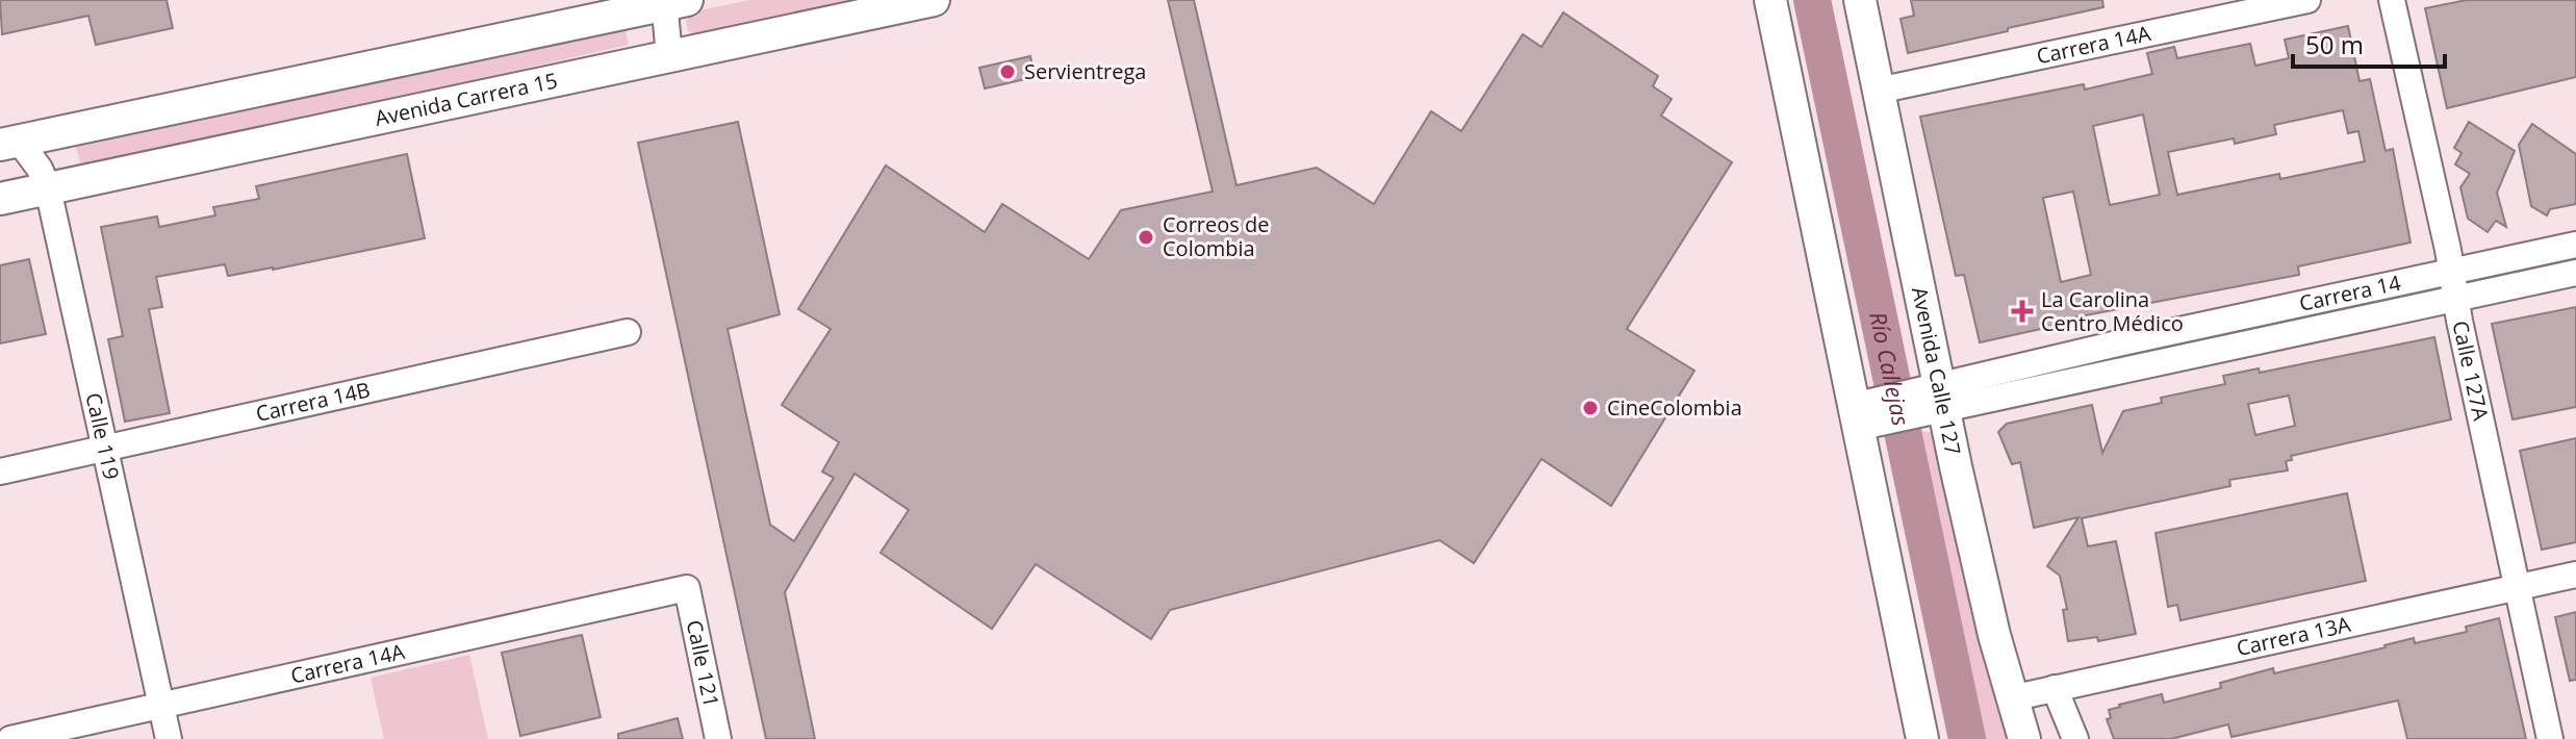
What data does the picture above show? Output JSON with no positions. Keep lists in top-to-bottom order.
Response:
{
  "streets": {
    "main road": ["Avenida Carrera 15", "Avenida Calle 127"],
    "street": [
      "Carrera 14A",
      "Carrera 14",
      "Calle 127A",
      "Carrera 14B",
      "Calle 119",
      "Carrera 13A",
      "Calle 121"
    ]
  },
  "crossings": [
    ["Carrera 14A", "Avenida Calle 127"],
    ["Carrera 14A", "Calle 119"],
    ["Carrera 14A", "Calle 121"],
    ["Avenida Carrera 15", "Calle 119"],
    ["Carrera 14", "Calle 127A"],
    ["Carrera 14", "Avenida Calle 127"],
    ["Calle 127A", "Carrera 13A"],
    ["Avenida Calle 127", "Carrera 13A"],
    ["Carrera 14B", "Calle 119"]
  ],
  "water": ["Río Callejas"],
  "places": {
    "other": ["Servientrega", "Correos de Colombia", "CineColombia"],
    "health": ["La Carolina Centro Médico"]
  },
  "scale_bar": "50 m"
}
